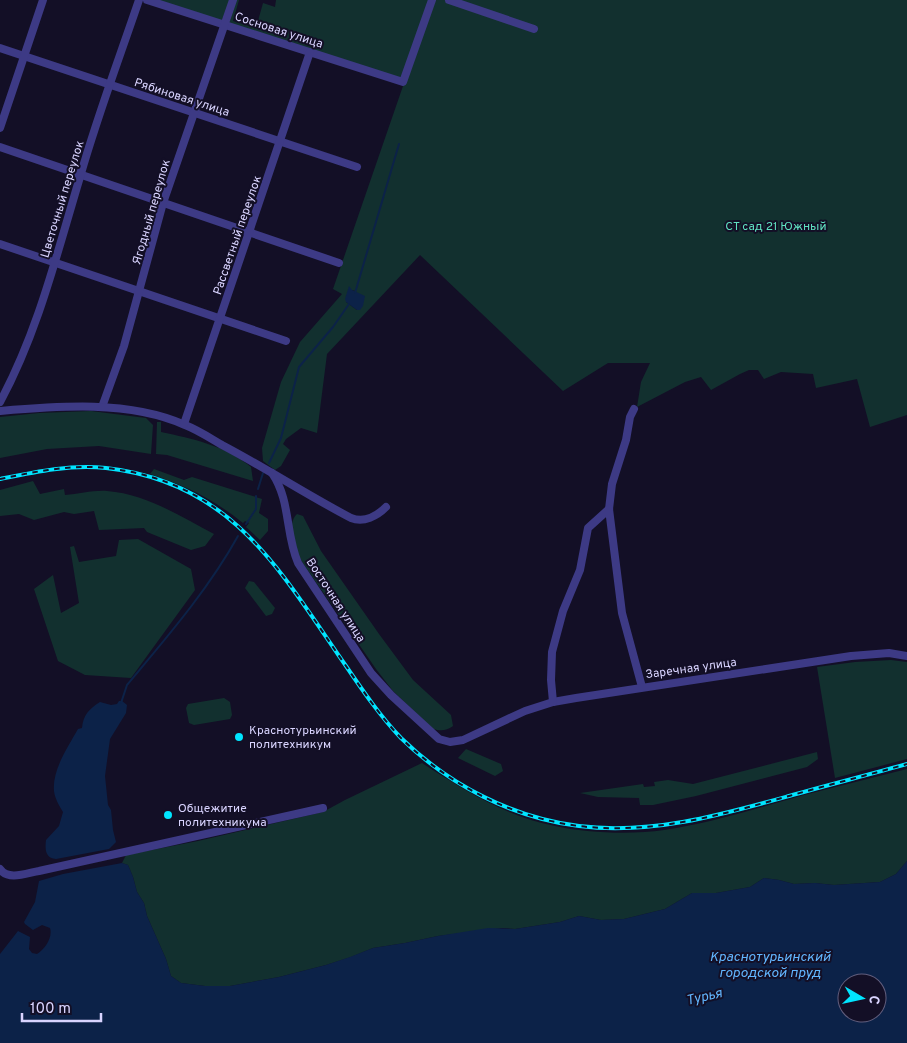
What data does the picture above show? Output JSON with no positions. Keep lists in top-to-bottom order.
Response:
{
  "streets": {
    "street": [
      "Сосновая улица",
      "Рябиновая улица",
      "Цветочный переулок",
      "Ягодный переулок",
      "Рассветный переулок",
      "Восточная улица",
      "Заречная улица"
    ]
  },
  "crossings": [
    ["Сосновая улица", "Ягодный переулок"],
    ["Сосновая улица", "Рассветный переулок"],
    ["Рябиновая улица", "Цветочный переулок"],
    ["Рябиновая улица", "Ягодный переулок"],
    ["Рябиновая улица", "Рассветный переулок"],
    ["Восточная улица", "Заречная улица"]
  ],
  "water": ["Краснотурьинский городской пруд", "Турья"],
  "parks": ["СТ сад 21 Южный"],
  "places": ["Краснотурьинский политехникум", "Общежитие политехникума"],
  "scale_bar": "100 m",
  "north": "right"
}
